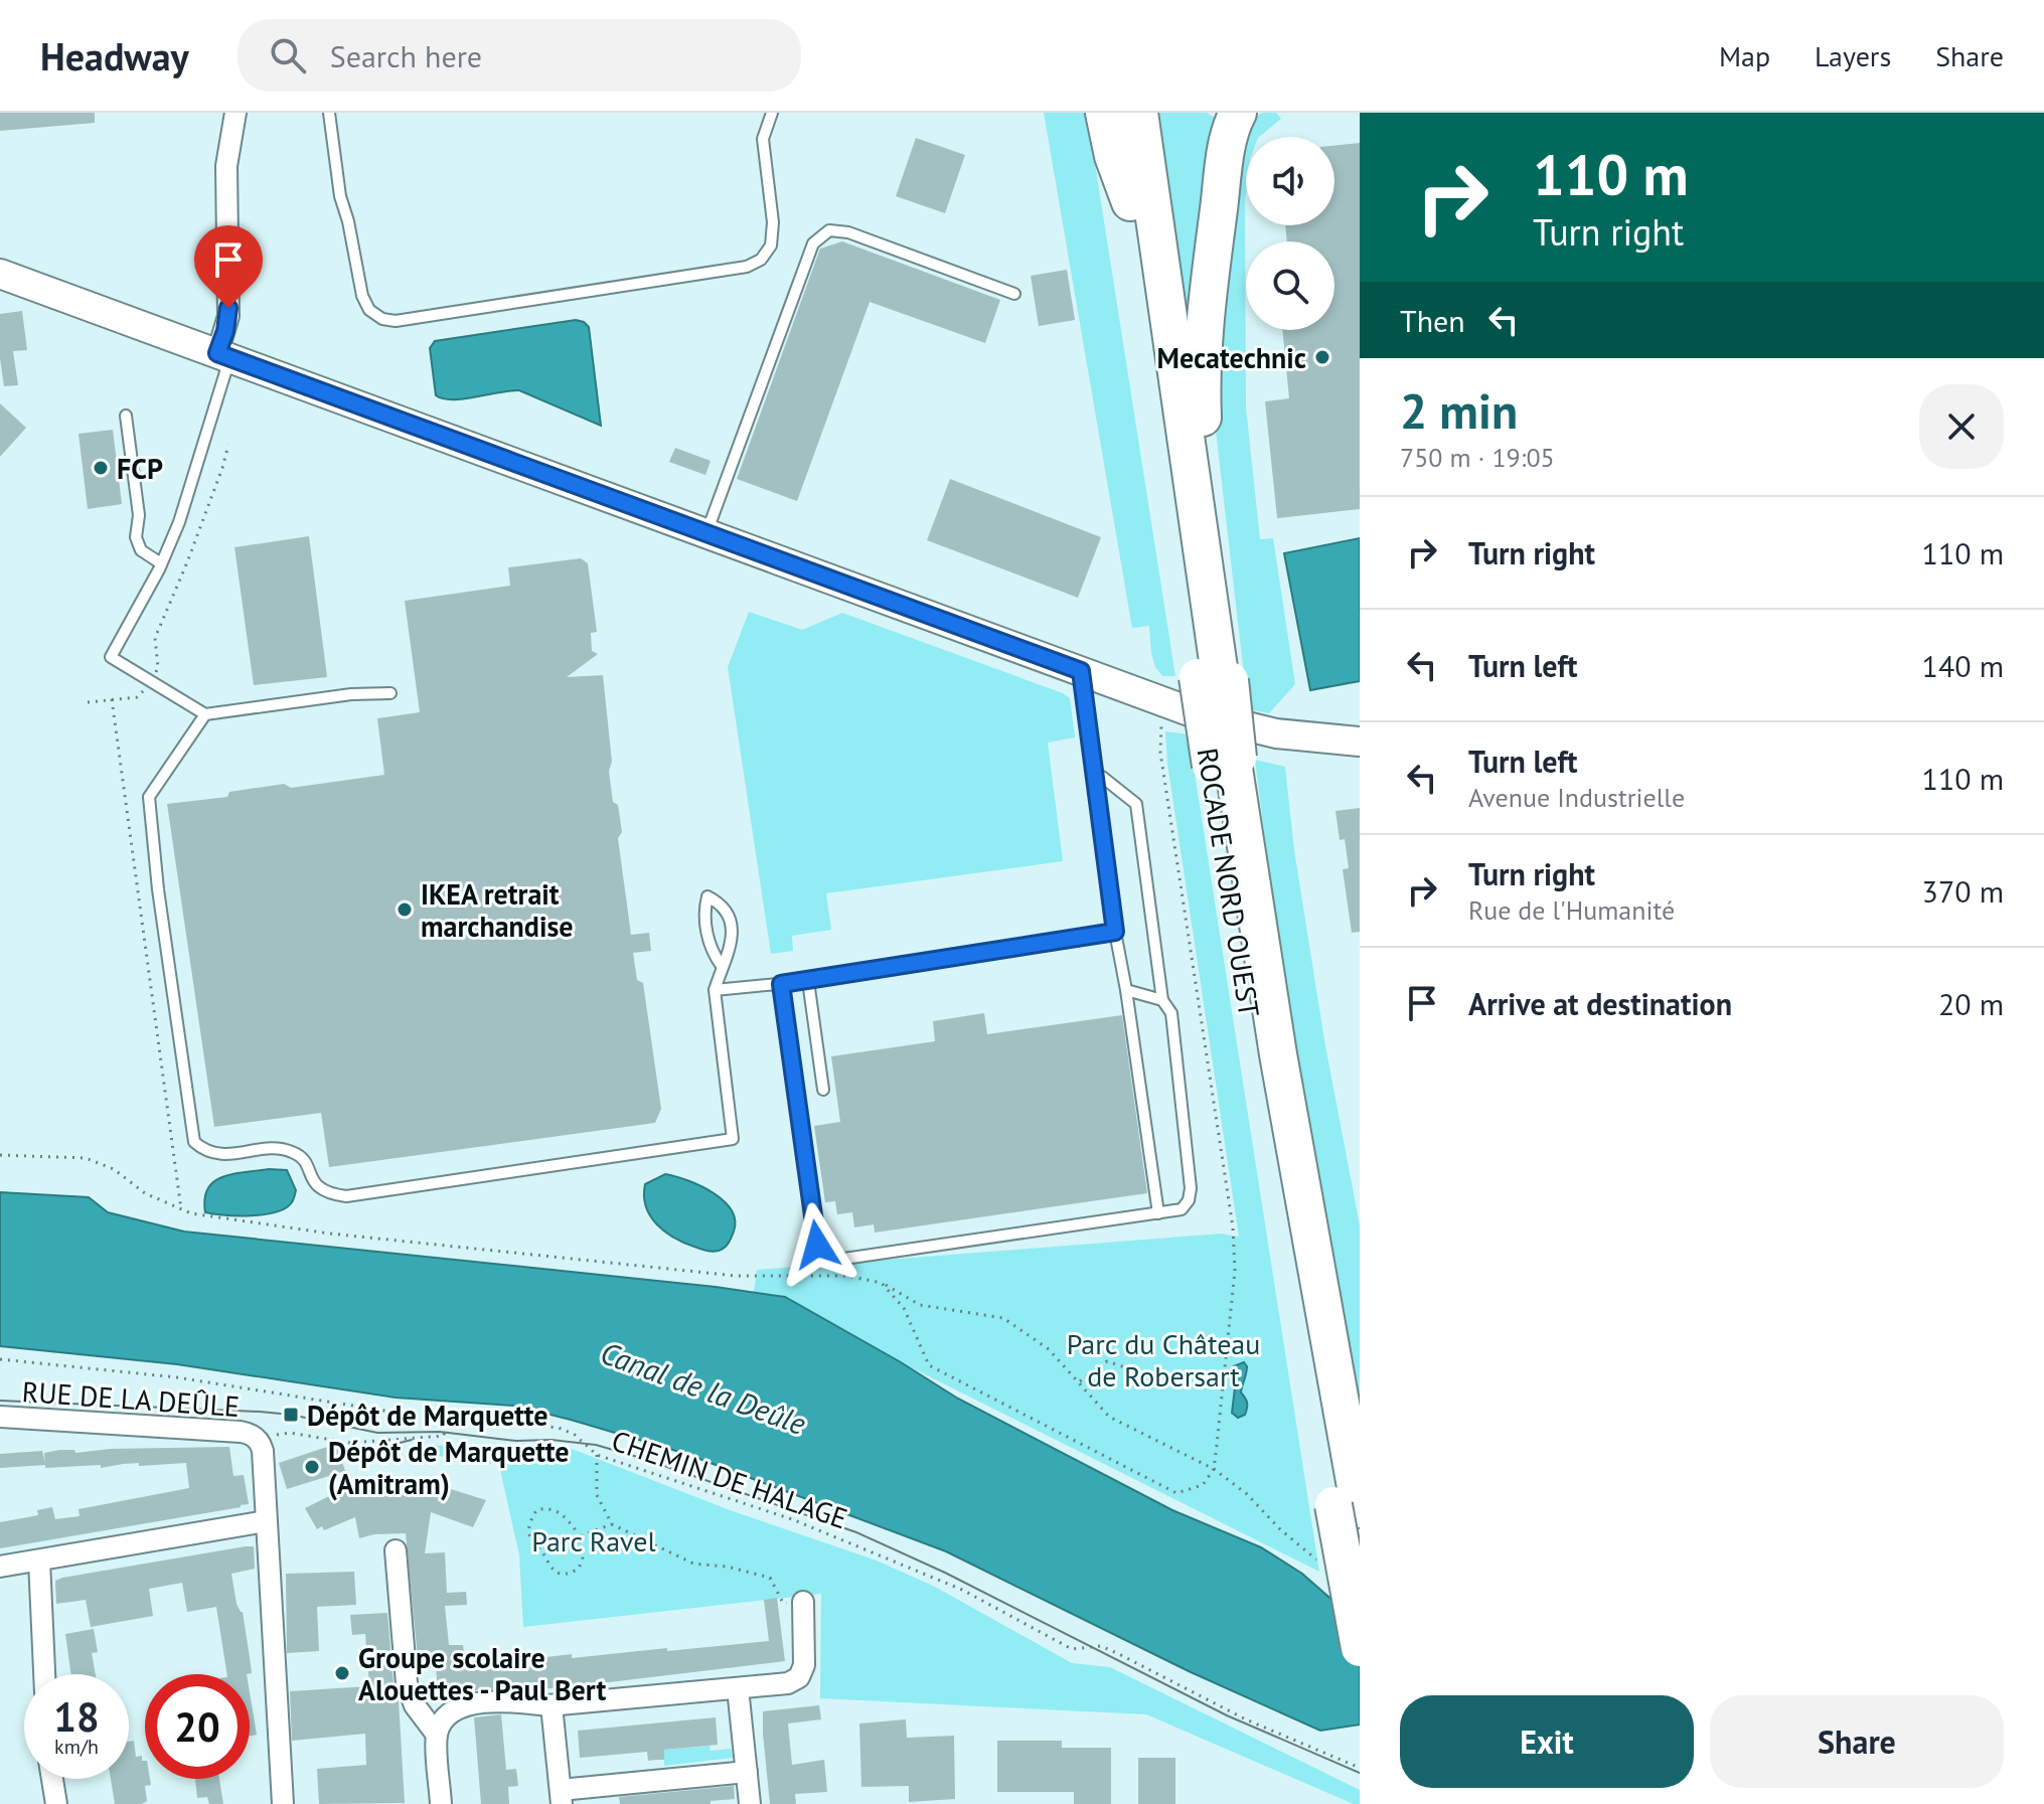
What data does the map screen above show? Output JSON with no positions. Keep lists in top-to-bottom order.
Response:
{
  "streets": {
    "highway": ["ROCADE NORD OUEST"],
    "street": ["RUE DE LA DEÛLE"],
    "path": ["CHEMIN DE HALAGE"]
  },
  "water": ["Canal de la Deûle"],
  "parks": ["Parc du Château de Robersart", "Parc Ravel"],
  "places": {
    "other": [
      "Mecatechnic",
      "FCP",
      "IKEA retrait marchandise",
      "Dépôt de Marquette (Amitram)",
      "Groupe scolaire Alouettes - Paul Bert"
    ],
    "transit": ["Dépôt de Marquette"]
  },
  "page": {
    "header": "Headway",
    "search": "Search here",
    "nav": ["Map", "Layers", "Share"],
    "turn": ["110 m", "Turn right"],
    "then": "Then",
    "heading": ["2 min", "750 m · 19:05"],
    "list": [
      {
        "name": "Turn right",
        "value": "110 m"
      },
      {
        "name": "Turn left",
        "value": "140 m"
      },
      {
        "name": "Turn left",
        "note": "Avenue Industrielle",
        "value": "110 m"
      },
      {
        "name": "Turn right",
        "note": "Rue de l'Humanité",
        "value": "370 m"
      },
      {
        "name": "Arrive at destination",
        "value": "20 m"
      }
    ],
    "speed": "18 km/h",
    "limit": "20",
    "buttons": ["Exit", "Share"]
  }
}
